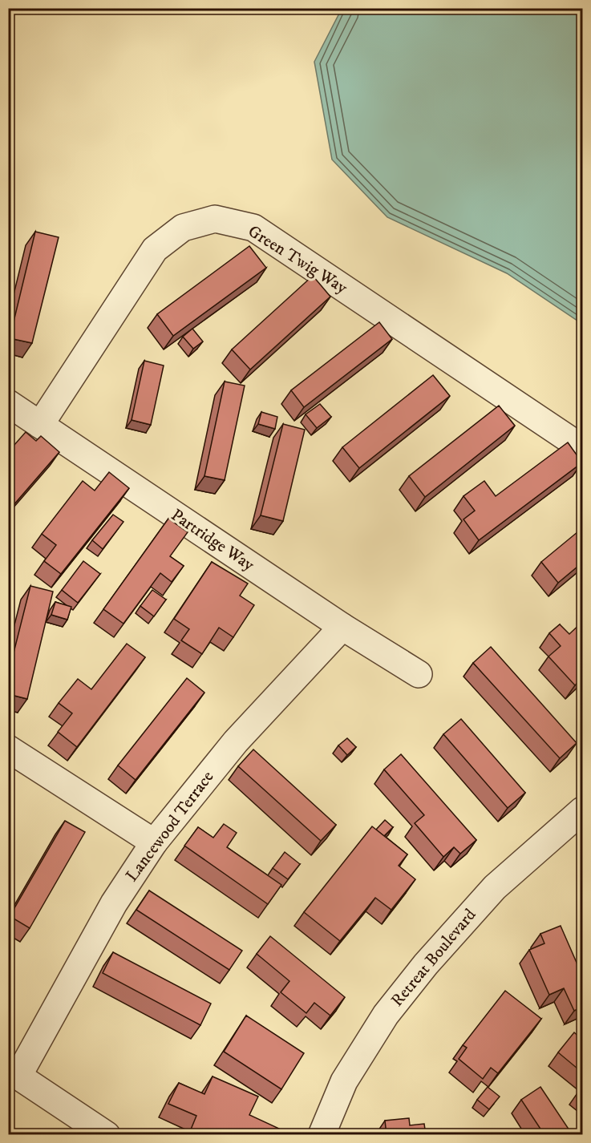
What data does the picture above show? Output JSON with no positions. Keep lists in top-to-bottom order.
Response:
{
  "streets": {
    "street": [
      "Green Twig Way",
      "Partridge Way",
      "Lancewood Terrace",
      "Retreat Boulevard"
    ]
  },
  "crossings": [
    ["Green Twig Way", "Partridge Way"],
    ["Partridge Way", "Lancewood Terrace"]
  ]
}
